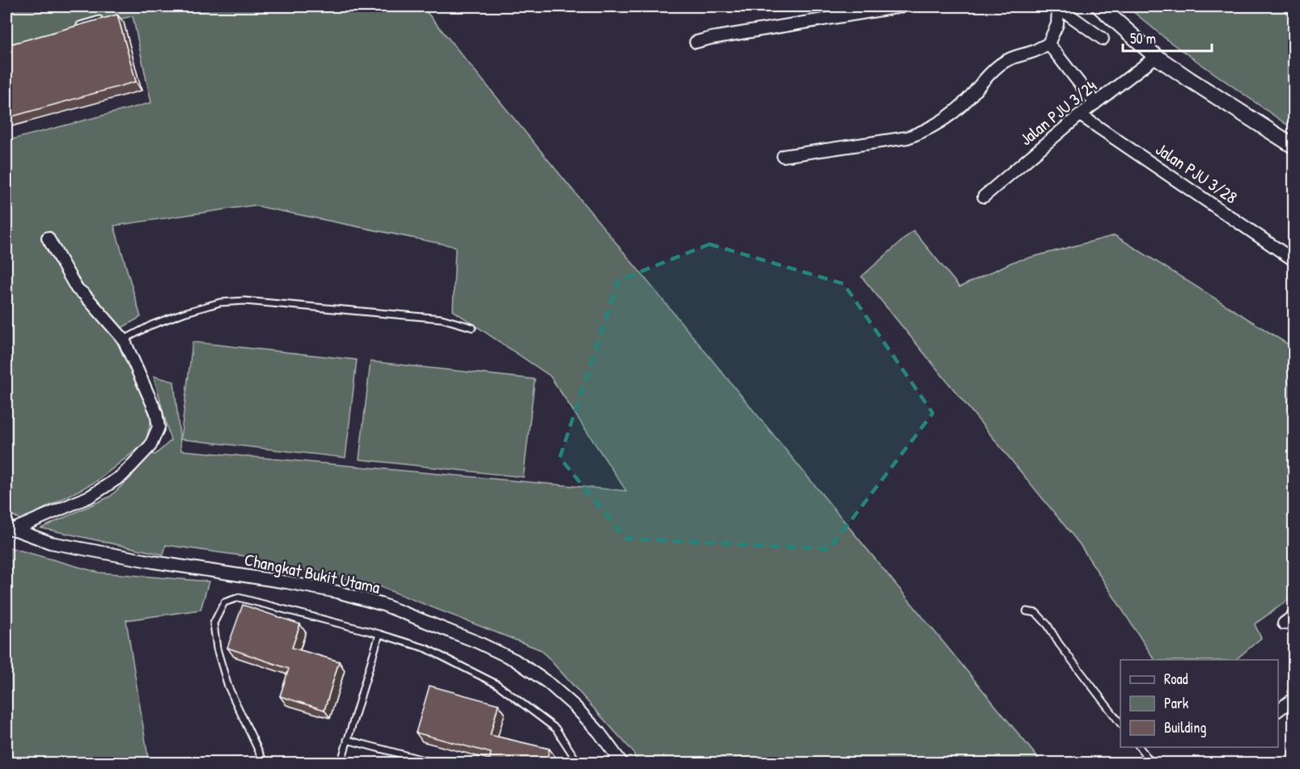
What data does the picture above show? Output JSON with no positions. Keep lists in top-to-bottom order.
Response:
{
  "streets": {
    "street": ["Jalan PJU 3/24", "Jalan PJU 3/28", "Changkat Bukit Utama"]
  },
  "crossings": [
    ["Jalan PJU 3/24", "Jalan PJU 3/28"]
  ],
  "legend": ["Road", "Park", "Building"],
  "scale_bar": "50 m"
}
